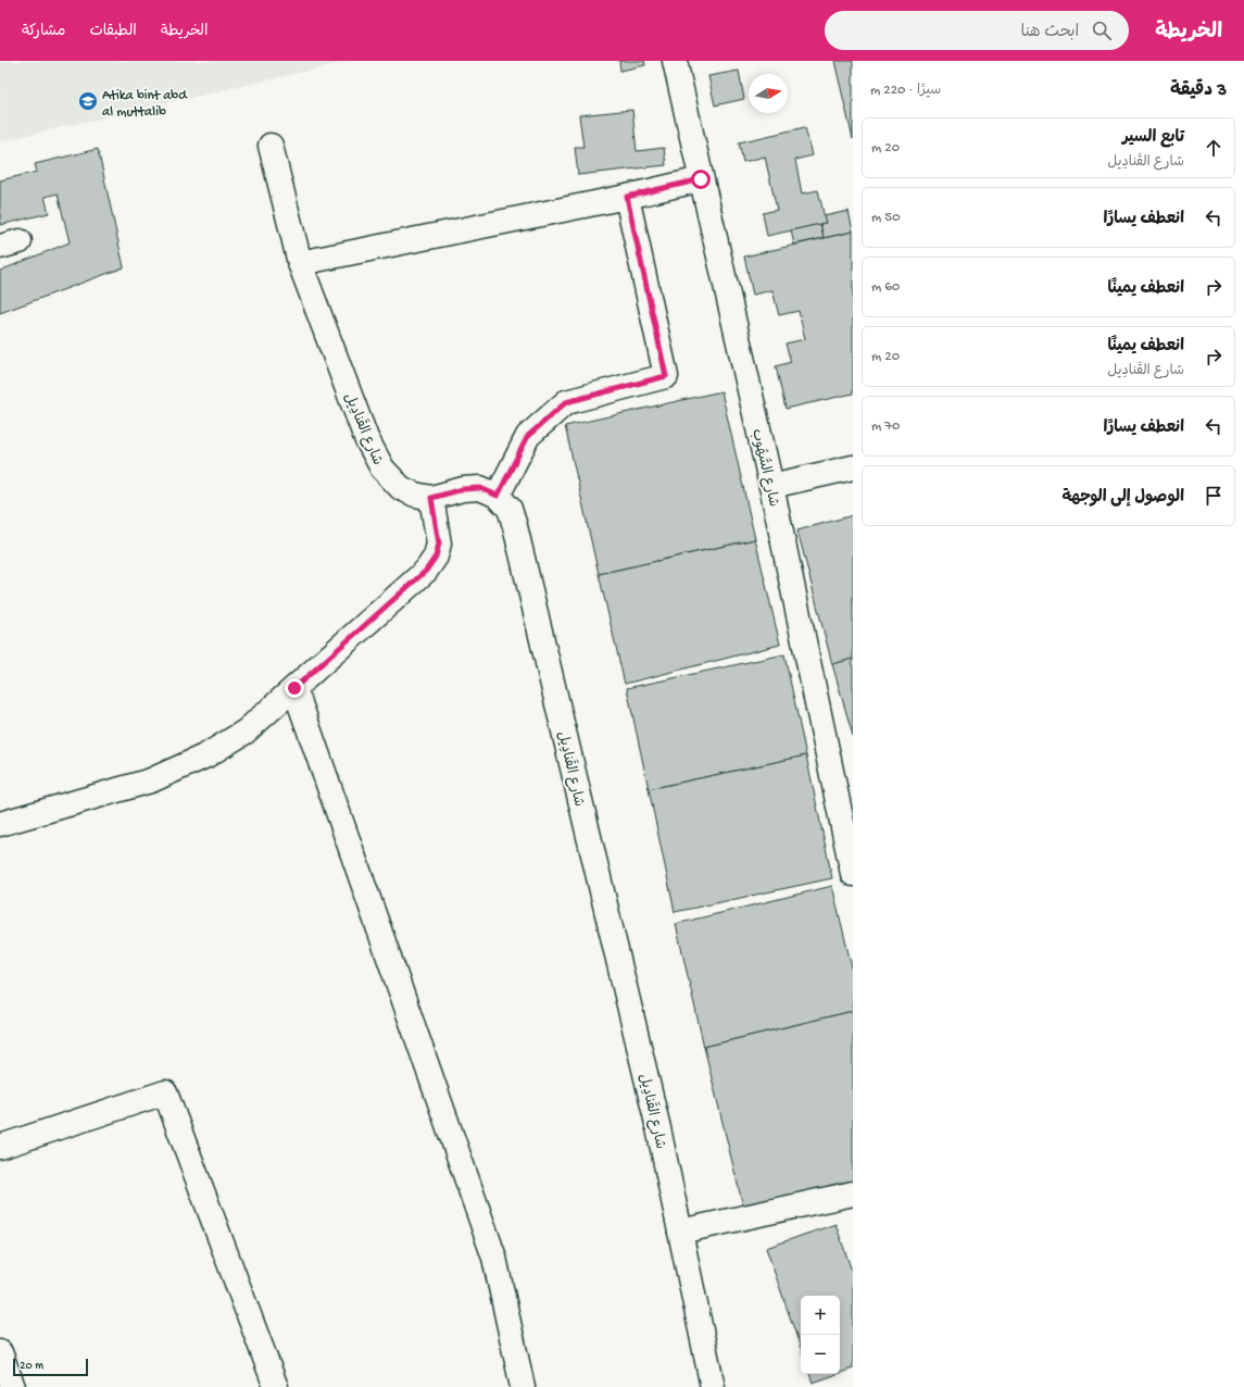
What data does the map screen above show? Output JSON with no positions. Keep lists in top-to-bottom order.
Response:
{
  "streets": {
    "street": ["شارع القَنادِيل", "شارع السُّهُوب"]
  },
  "places": {
    "school or university": ["Atika bint abd al muttalib"]
  },
  "scale_bar": "20 m",
  "north": "right",
  "page": {
    "header": "الخريطة",
    "search": "ابحث هنا",
    "nav": ["الخريطة", "الطبقات", "مشاركة"],
    "heading": ["3 دقيقة", "سيرًا · 220 m"],
    "list": [
      ["تابع السير", "شارع القَنادِيل", "20 m"],
      ["انعطف يسارًا", "50 m"],
      ["انعطف يمينًا", "60 m"],
      ["انعطف يمينًا", "شارع القَنادِيل", "20 m"],
      ["انعطف يسارًا", "70 m"],
      "الوصول إلى الوجهة"
    ],
    "map_buttons": ["+", "−"],
    "scale": "20 m"
  }
}
